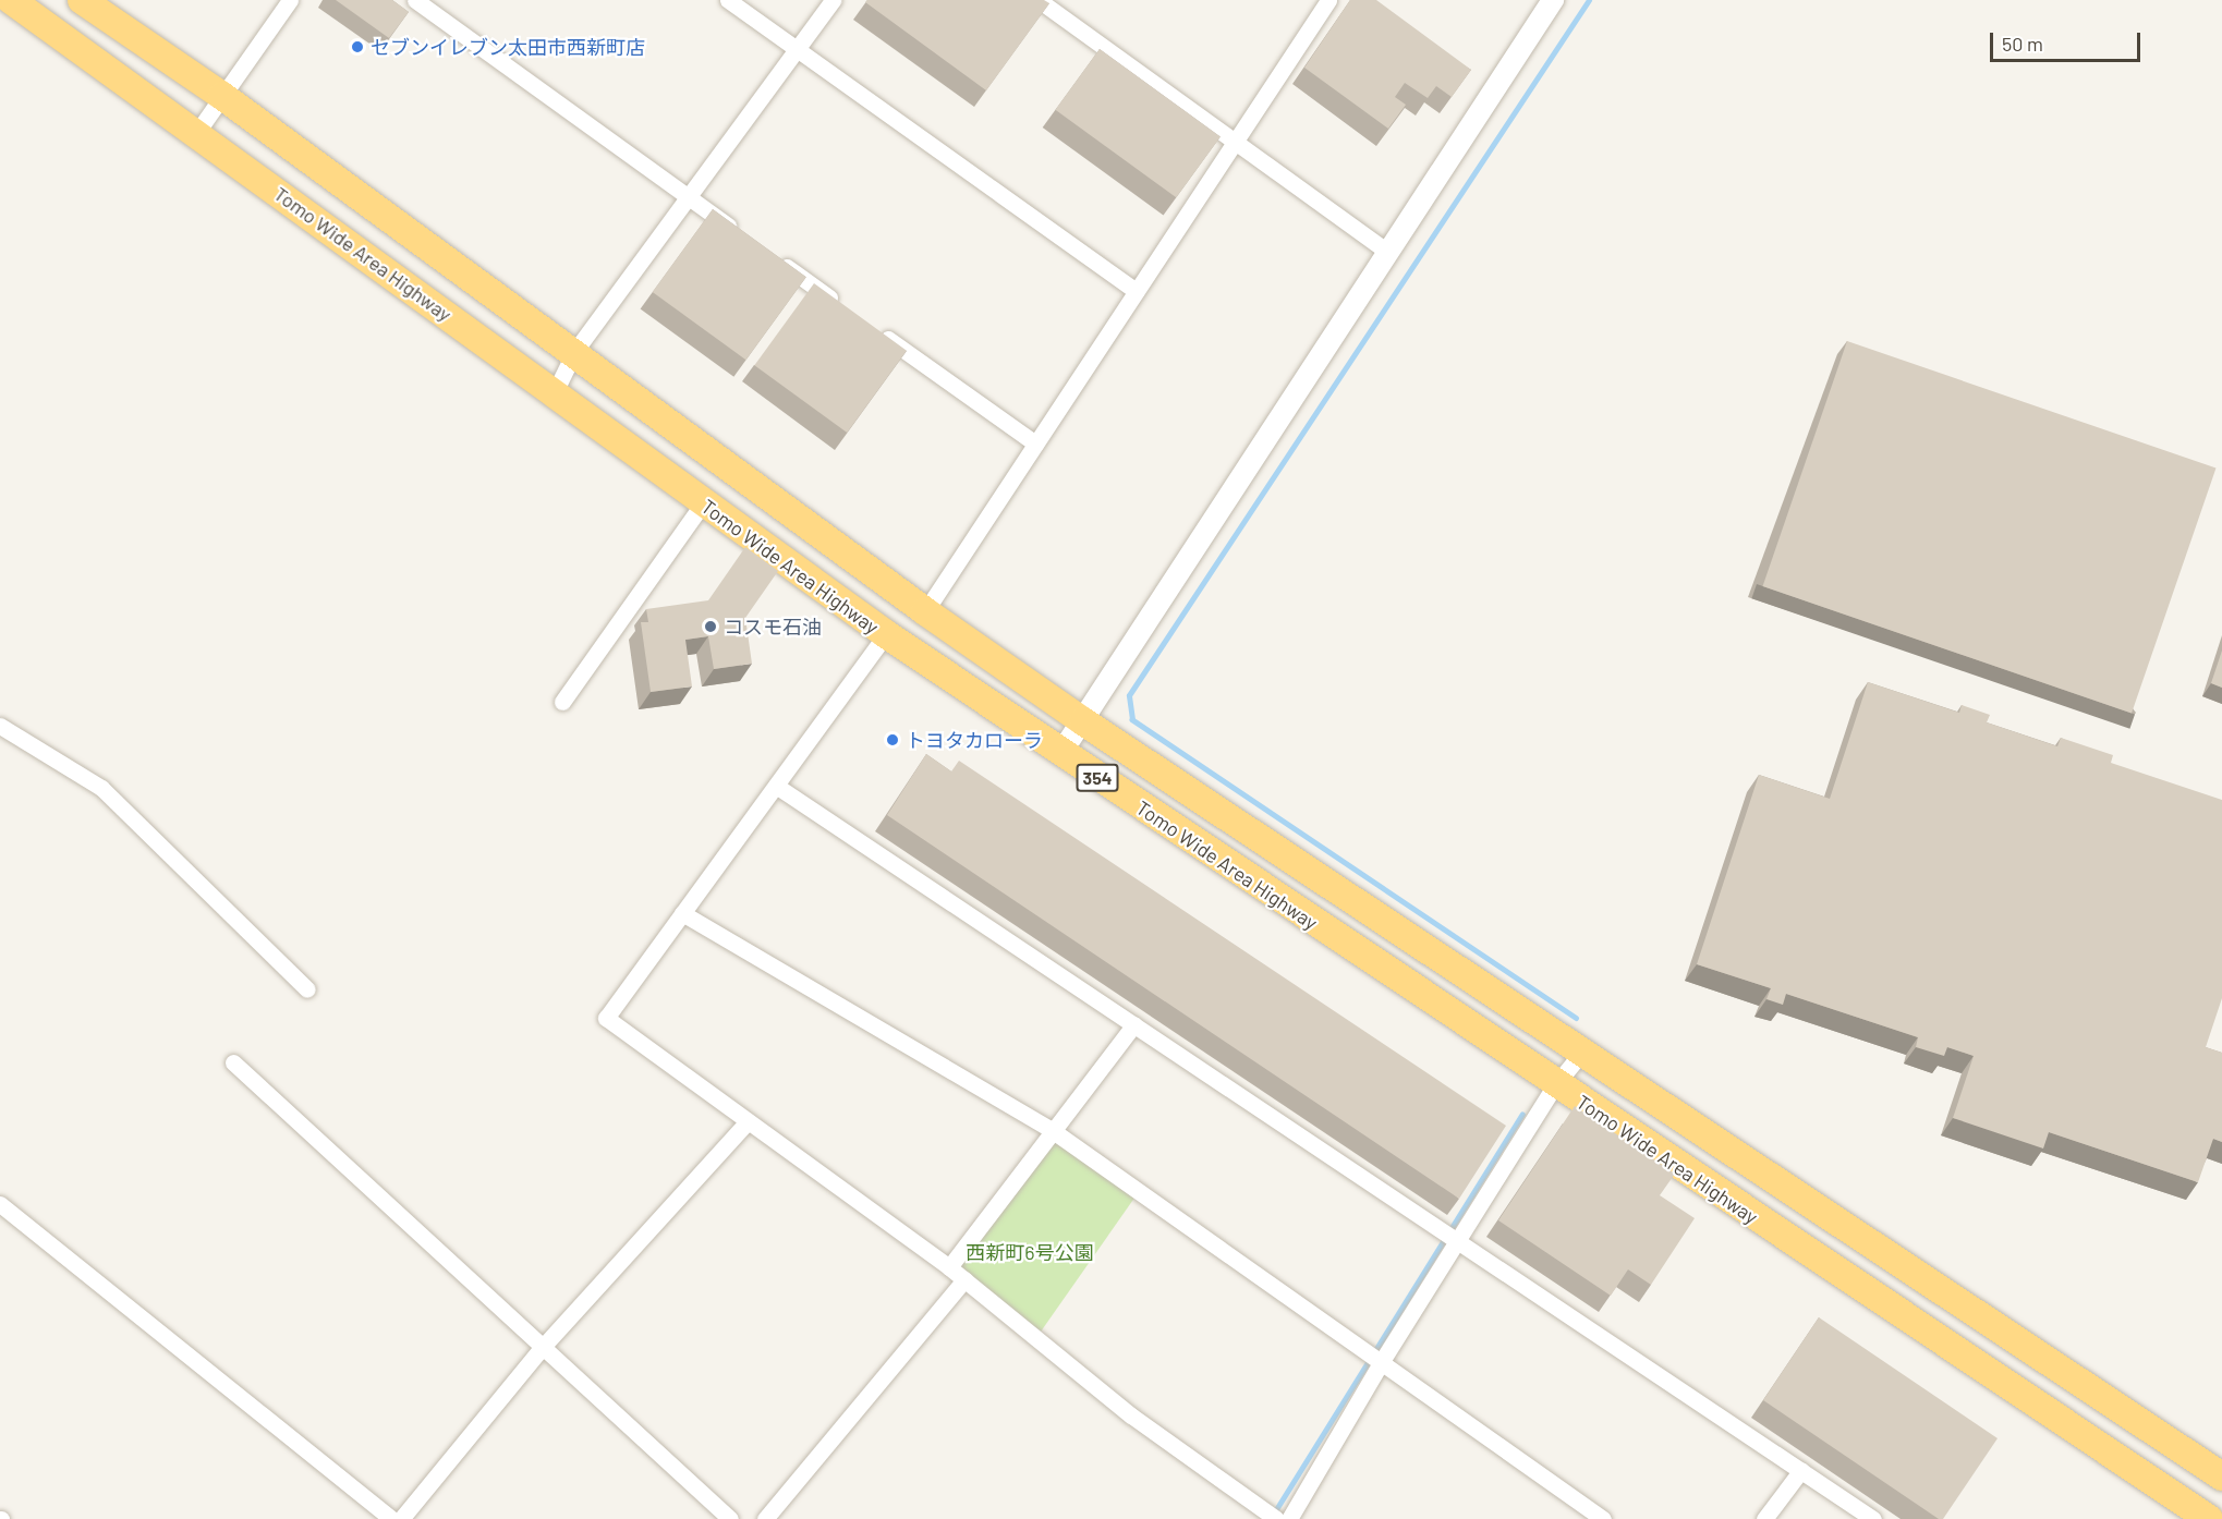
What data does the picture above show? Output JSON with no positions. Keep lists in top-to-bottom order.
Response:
{
  "streets": {
    "highway": ["Tomo Wide Area Highway", "354"]
  },
  "parks": ["西新町6号公園"],
  "places": ["セブンイレブン太田市西新町店", "コスモ石油", "トヨタカローラ"],
  "scale_bar": "50 m"
}
